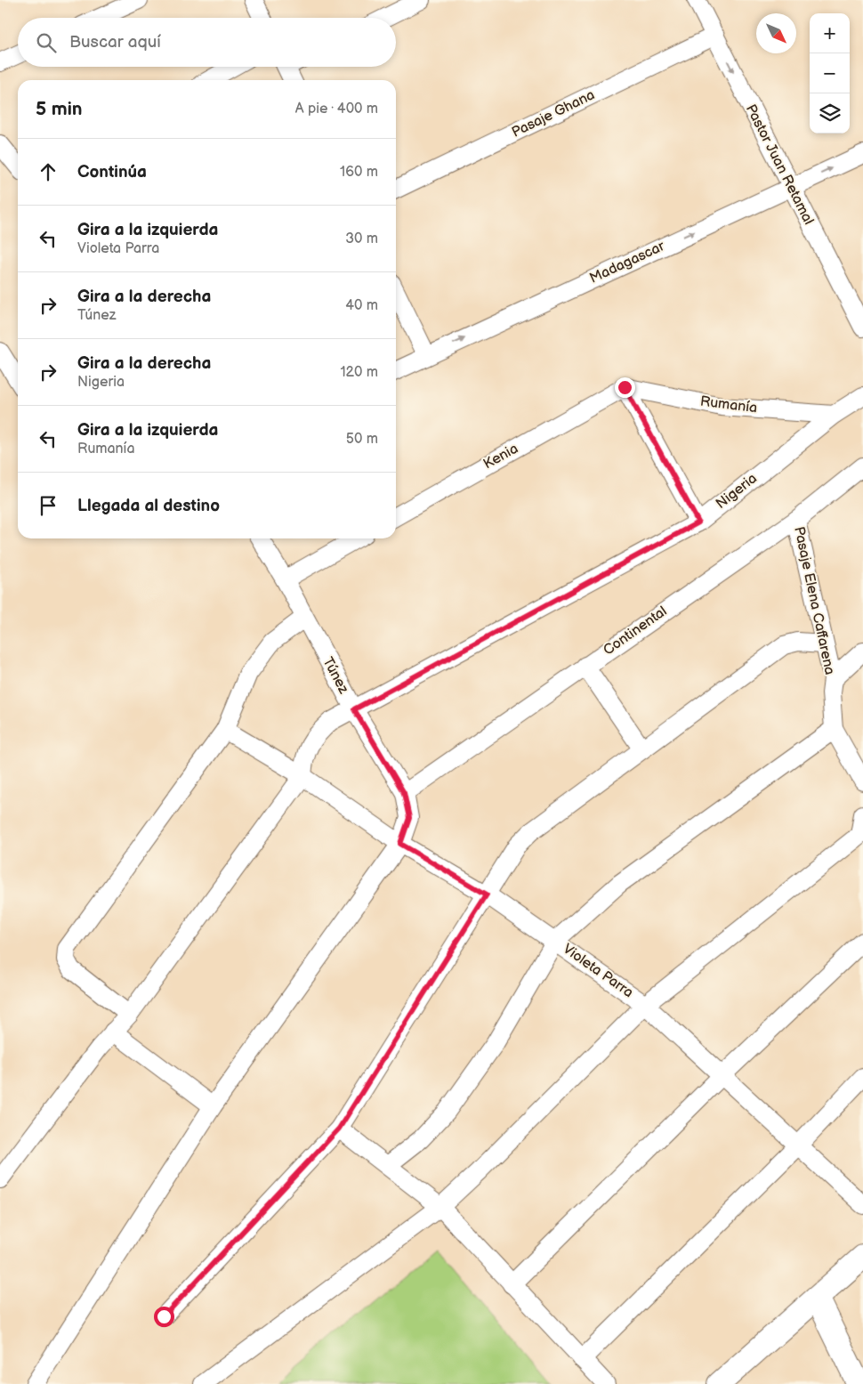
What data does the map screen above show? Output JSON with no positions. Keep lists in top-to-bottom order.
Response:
{
  "streets": {
    "street": [
      "Pasaje Ghana",
      "Pastor Juan Retamal",
      "Madagascar",
      "Rumanía",
      "Kenia",
      "Nigeria",
      "Pasaje Elena Caffarena",
      "Continental",
      "Túnez",
      "Violeta Parra"
    ]
  },
  "crossings": [
    ["Pasaje Ghana", "Pastor Juan Retamal"],
    ["Pastor Juan Retamal", "Madagascar"],
    ["Rumanía", "Kenia"],
    ["Rumanía", "Nigeria"],
    ["Nigeria", "Túnez"],
    ["Nigeria", "Violeta Parra"],
    ["Pasaje Elena Caffarena", "Continental"],
    ["Continental", "Túnez"],
    ["Túnez", "Violeta Parra"]
  ],
  "one_way": ["Pastor Juan Retamal", "Madagascar"],
  "north": "bottom right",
  "page": {
    "map_buttons": ["+", "−"],
    "search": "Buscar aquí",
    "heading": ["5 min", "A pie · 400 m"],
    "list": [
      ["Continúa", "160 m"],
      ["Gira a la izquierda", "Violeta Parra", "30 m"],
      ["Gira a la derecha", "Túnez", "40 m"],
      ["Gira a la derecha", "Nigeria", "120 m"],
      ["Gira a la izquierda", "Rumanía", "50 m"],
      "Llegada al destino"
    ]
  }
}
